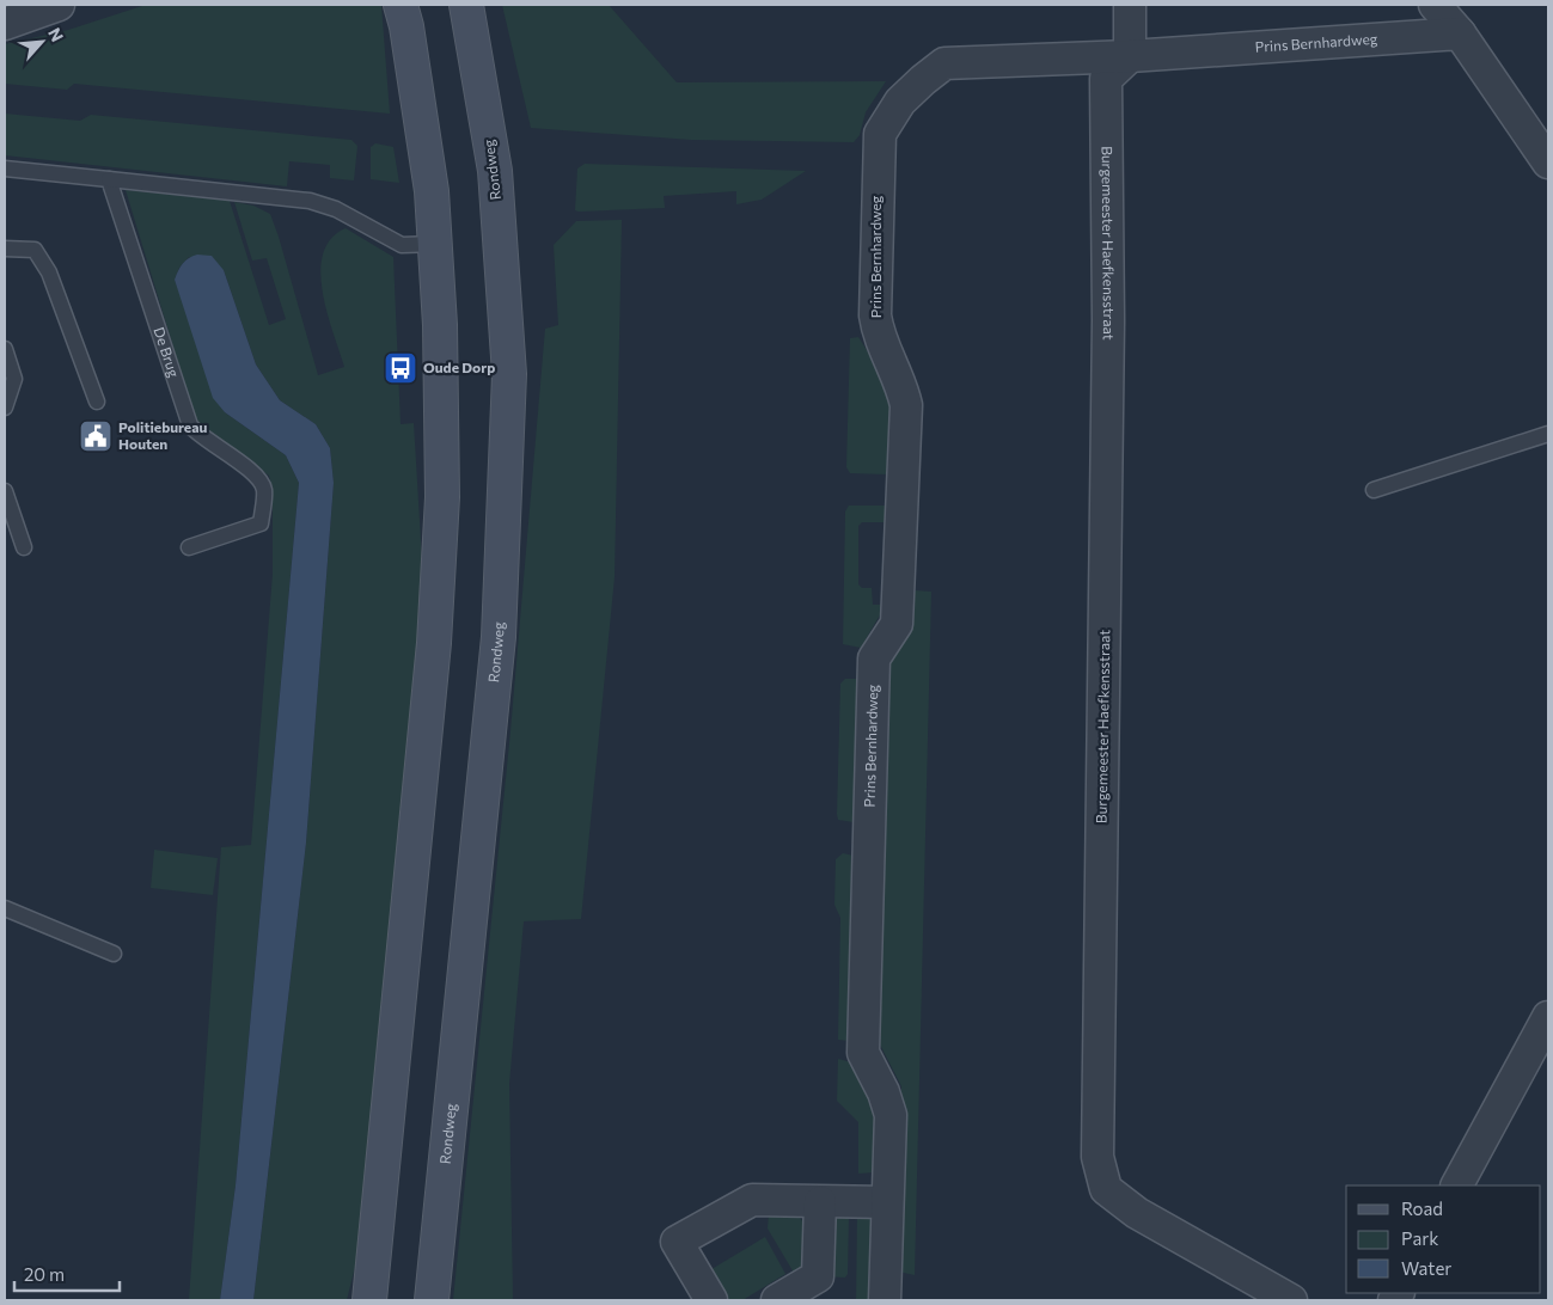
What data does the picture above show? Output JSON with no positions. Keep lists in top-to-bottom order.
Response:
{
  "streets": {
    "main road": ["Rondweg"],
    "street": ["Prins Bernhardweg", "Burgemeester Haefkensstraat"],
    "lane": ["De Brug"]
  },
  "crossings": [
    ["Prins Bernhardweg", "Burgemeester Haefkensstraat"]
  ],
  "places": {
    "bus stop": ["Oude Dorp"],
    "public building": ["Politiebureau Houten"]
  },
  "legend": ["Road", "Park", "Water"],
  "scale_bar": "20 m",
  "north": "top right"
}
